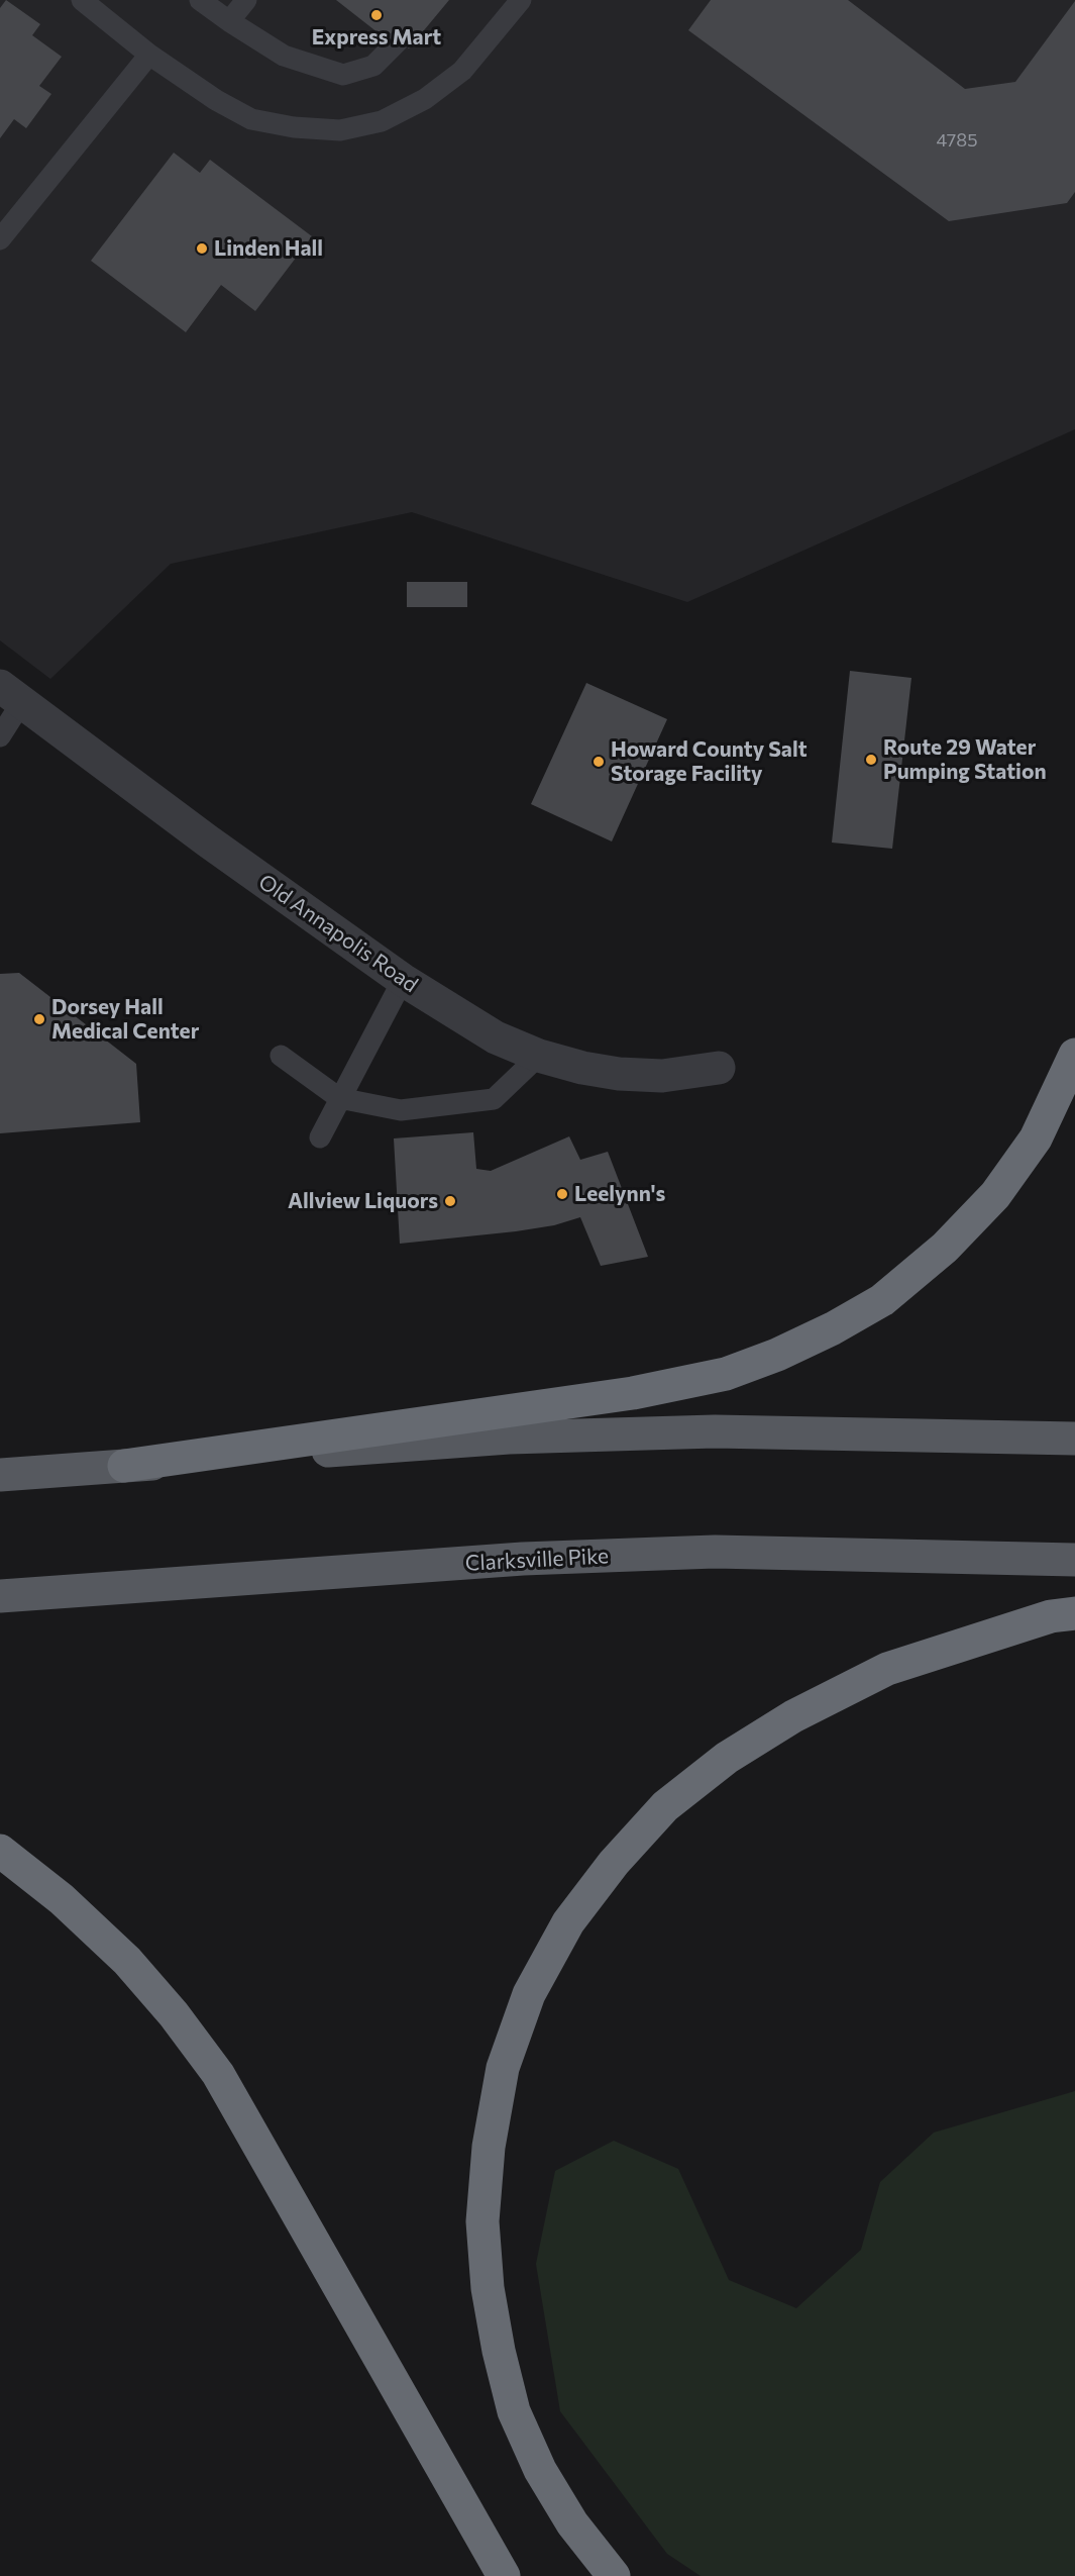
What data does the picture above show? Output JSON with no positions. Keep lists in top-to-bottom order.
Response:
{
  "streets": {
    "main road": ["Clarksville Pike"],
    "street": ["Old Annapolis Road"]
  },
  "places": [
    "Express Mart",
    "Linden Hall",
    "Route 29 Water Pumping Station",
    "Howard County Salt Storage Facility",
    "Dorsey Hall Medical Center",
    "Leelynn's",
    "Allview Liquors"
  ],
  "house_numbers": ["4785"]
}
